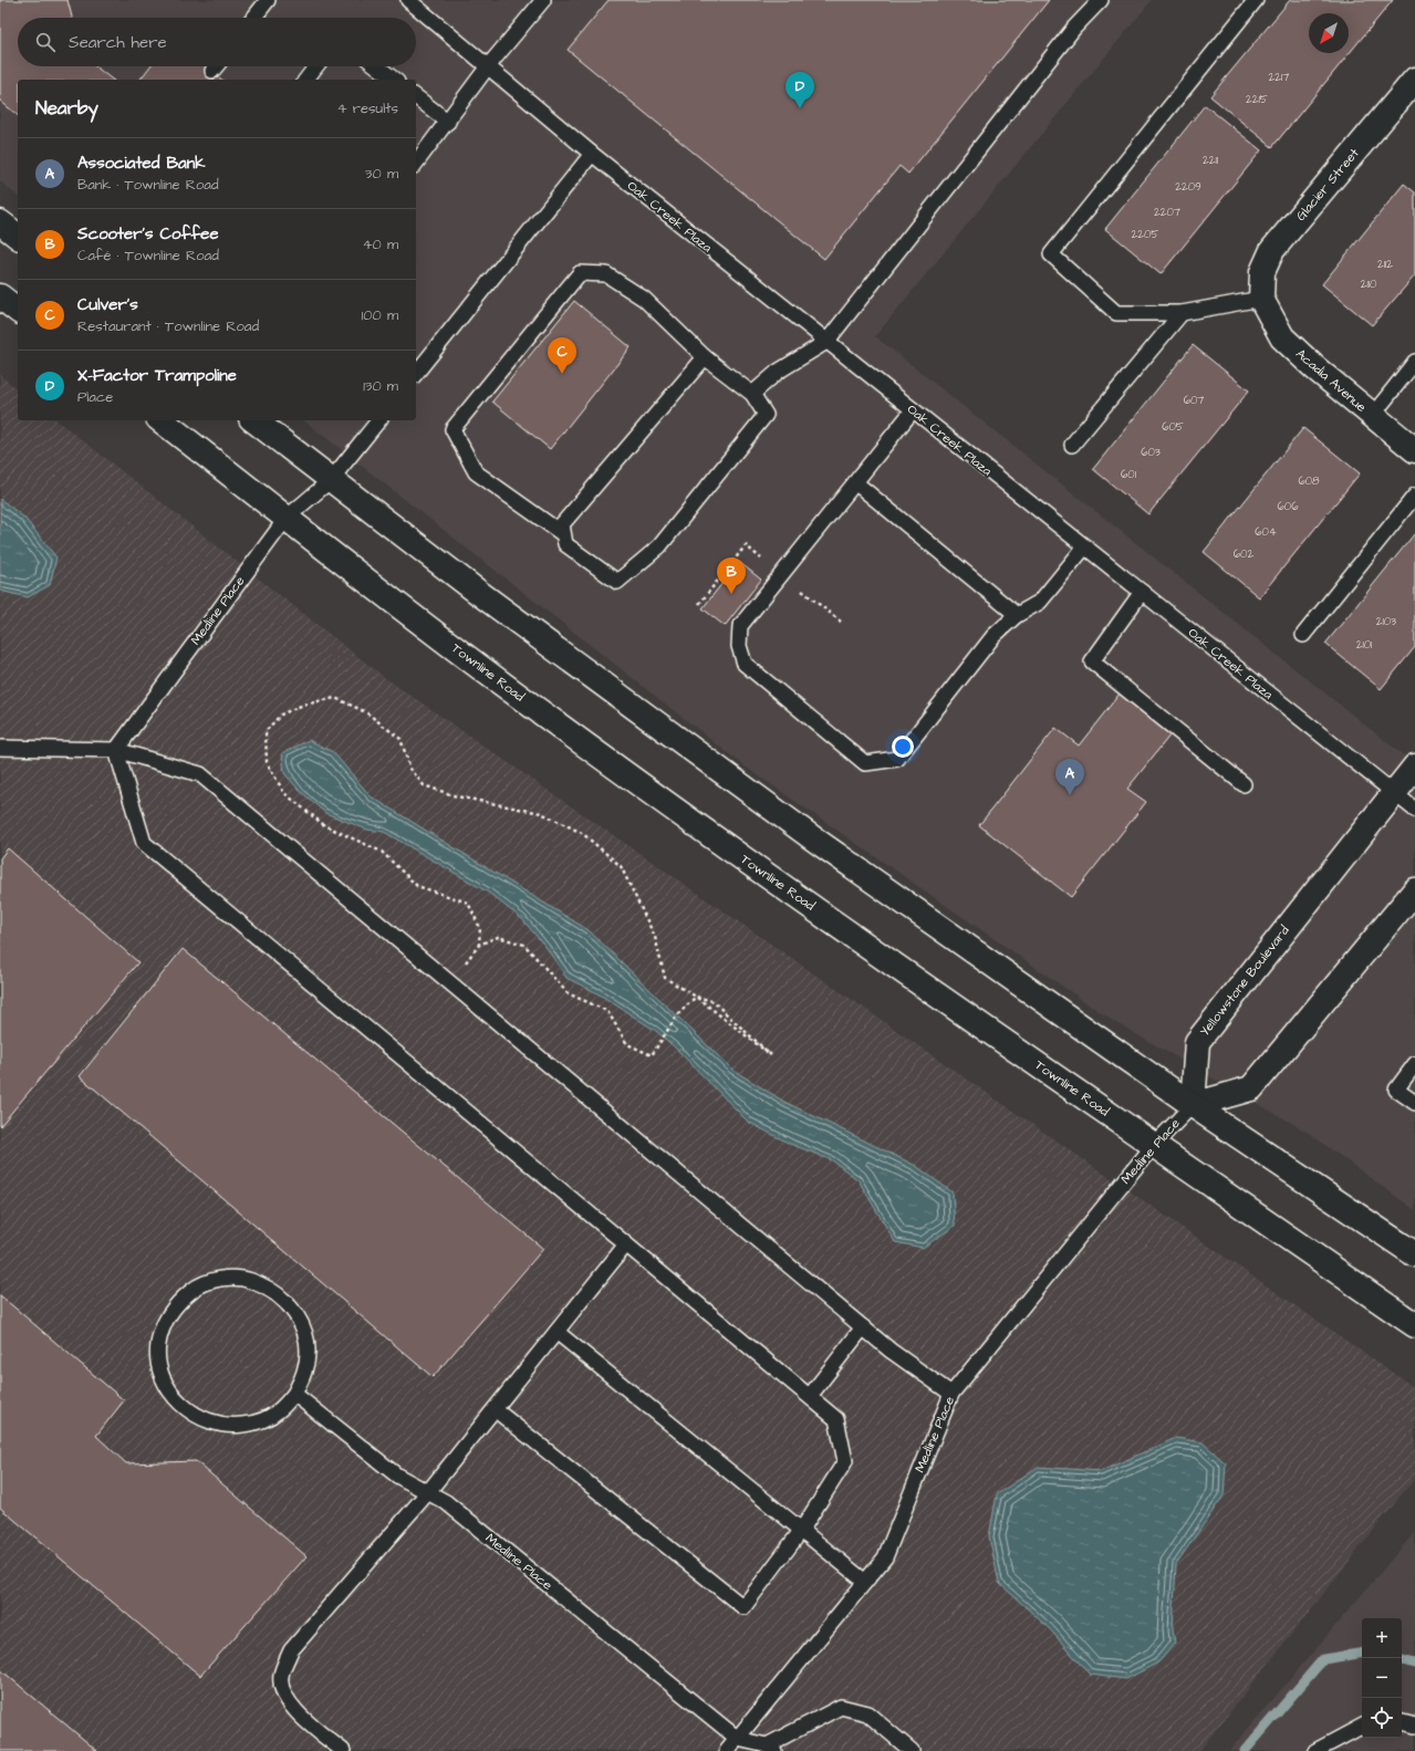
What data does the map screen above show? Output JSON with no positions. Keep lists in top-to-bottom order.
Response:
{
  "streets": {
    "main road": [
      "Glacier Street",
      "Acadia Avenue",
      "Townline Road",
      "Yellowstone Boulevard"
    ],
    "lane": ["Oak Creek Plaza", "Medline Place"]
  },
  "crossings": [
    ["Glacier Street", "Acadia Avenue"],
    ["Oak Creek Plaza", "Yellowstone Boulevard"],
    ["Medline Place", "Townline Road"],
    ["Medline Place", "Yellowstone Boulevard"]
  ],
  "house_numbers": [
    "2217",
    "2215",
    "2211",
    "2209",
    "2207",
    "2205",
    "2112",
    "2110",
    "607",
    "605",
    "603",
    "601",
    "608",
    "606",
    "604",
    "602",
    "2103",
    "2101"
  ],
  "north": "bottom left",
  "page": {
    "search": "Search here",
    "pins": [
      "D",
      "C",
      "B",
      "A"
    ],
    "heading": ["Nearby", "4 results"],
    "list": [
      {
        "mark": "A",
        "name": "Associated Bank",
        "note": "Bank · Townline Road",
        "value": "30 m"
      },
      {
        "mark": "B",
        "name": "Scooter's Coffee",
        "note": "Café · Townline Road",
        "value": "40 m"
      },
      {
        "mark": "C",
        "name": "Culver's",
        "note": "Restaurant · Townline Road",
        "value": "100 m"
      },
      {
        "mark": "D",
        "name": "X-Factor Trampoline",
        "note": "Place",
        "value": "130 m"
      }
    ],
    "map_buttons": ["+", "−"]
  }
}
